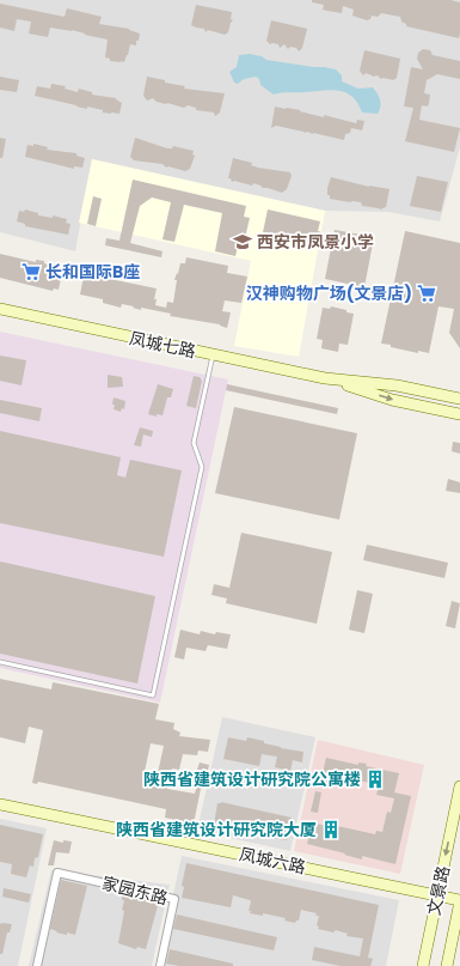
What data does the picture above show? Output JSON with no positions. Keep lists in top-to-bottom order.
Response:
{
  "streets": {
    "street": [
      "凤城七路",
      "凤城六路",
      "家园东路",
      "文景路"
    ]
  },
  "crossings": [
    ["凤城六路", "文景路"]
  ],
  "one_way": ["文景路"],
  "places": {
    "school or university": ["西安市凤景小学"],
    "supermarket": ["长和国际B座", "汉神购物广场(文景店)"],
    "building": ["陕西省建筑设计研究院公寓楼", "陕西省建筑设计研究院大厦"]
  }
}
